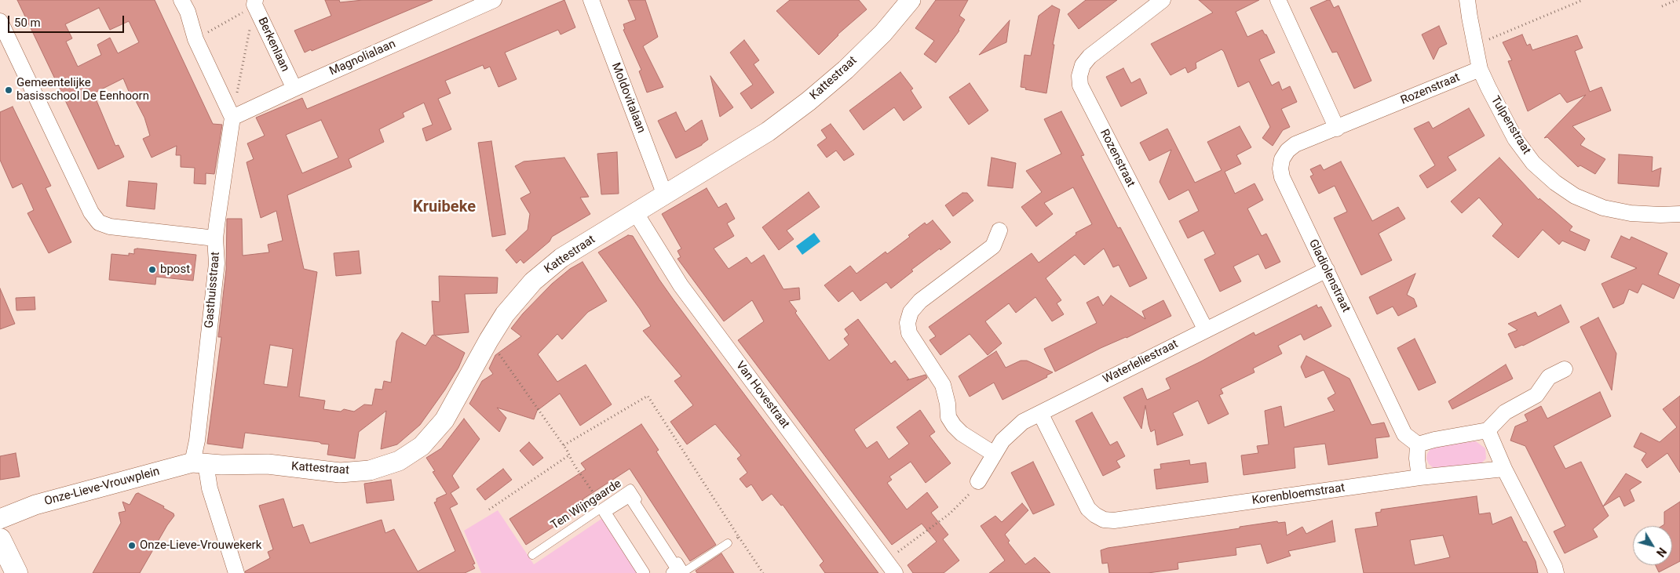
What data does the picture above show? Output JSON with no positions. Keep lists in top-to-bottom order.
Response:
{
  "streets": {
    "street": [
      "Berkenlaan",
      "Magnolialaan",
      "Kattestraat",
      "Rozenstraat",
      "Moldovitalaan",
      "Tulpenstraat",
      "Gladiolenstraat",
      "Gasthuisstraat",
      "Waterleliestraat",
      "Van Hovestraat",
      "Onze-Lieve-Vrouwplein",
      "Korenbloemstraat"
    ],
    "lane": ["Ten Wijngaarde"]
  },
  "crossings": [
    ["Berkenlaan", "Magnolialaan"],
    ["Magnolialaan", "Gasthuisstraat"],
    ["Kattestraat", "Moldovitalaan"],
    ["Kattestraat", "Van Hovestraat"],
    ["Kattestraat", "Onze-Lieve-Vrouwplein"],
    ["Rozenstraat", "Tulpenstraat"],
    ["Rozenstraat", "Gladiolenstraat"],
    ["Rozenstraat", "Waterleliestraat"],
    ["Gladiolenstraat", "Waterleliestraat"],
    ["Gasthuisstraat", "Onze-Lieve-Vrouwplein"],
    ["Waterleliestraat", "Korenbloemstraat"]
  ],
  "districts": ["Kruibeke"],
  "places": ["Gemeentelijke basisschool De Eenhoorn", "bpost", "Onze-Lieve-Vrouwekerk"],
  "scale_bar": "50 m",
  "north": "bottom right"
}
